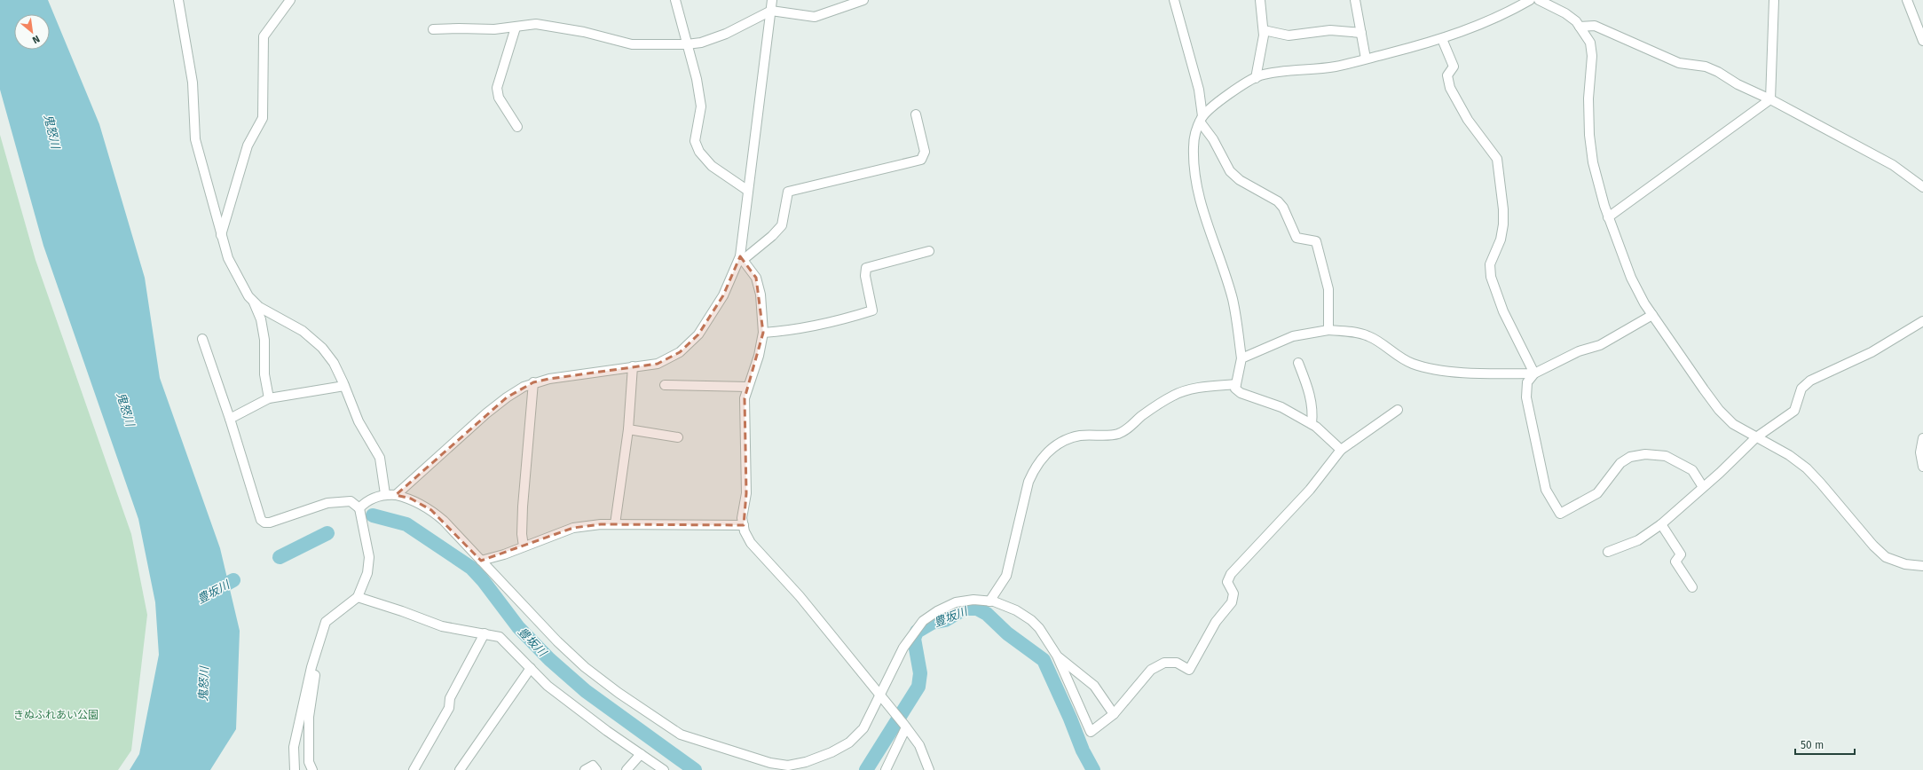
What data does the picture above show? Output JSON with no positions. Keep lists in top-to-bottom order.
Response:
{
  "water": ["鬼怒川", "豊坂川"],
  "parks": ["きぬふれあい公園"],
  "scale_bar": "50 m",
  "north": "bottom right"
}
